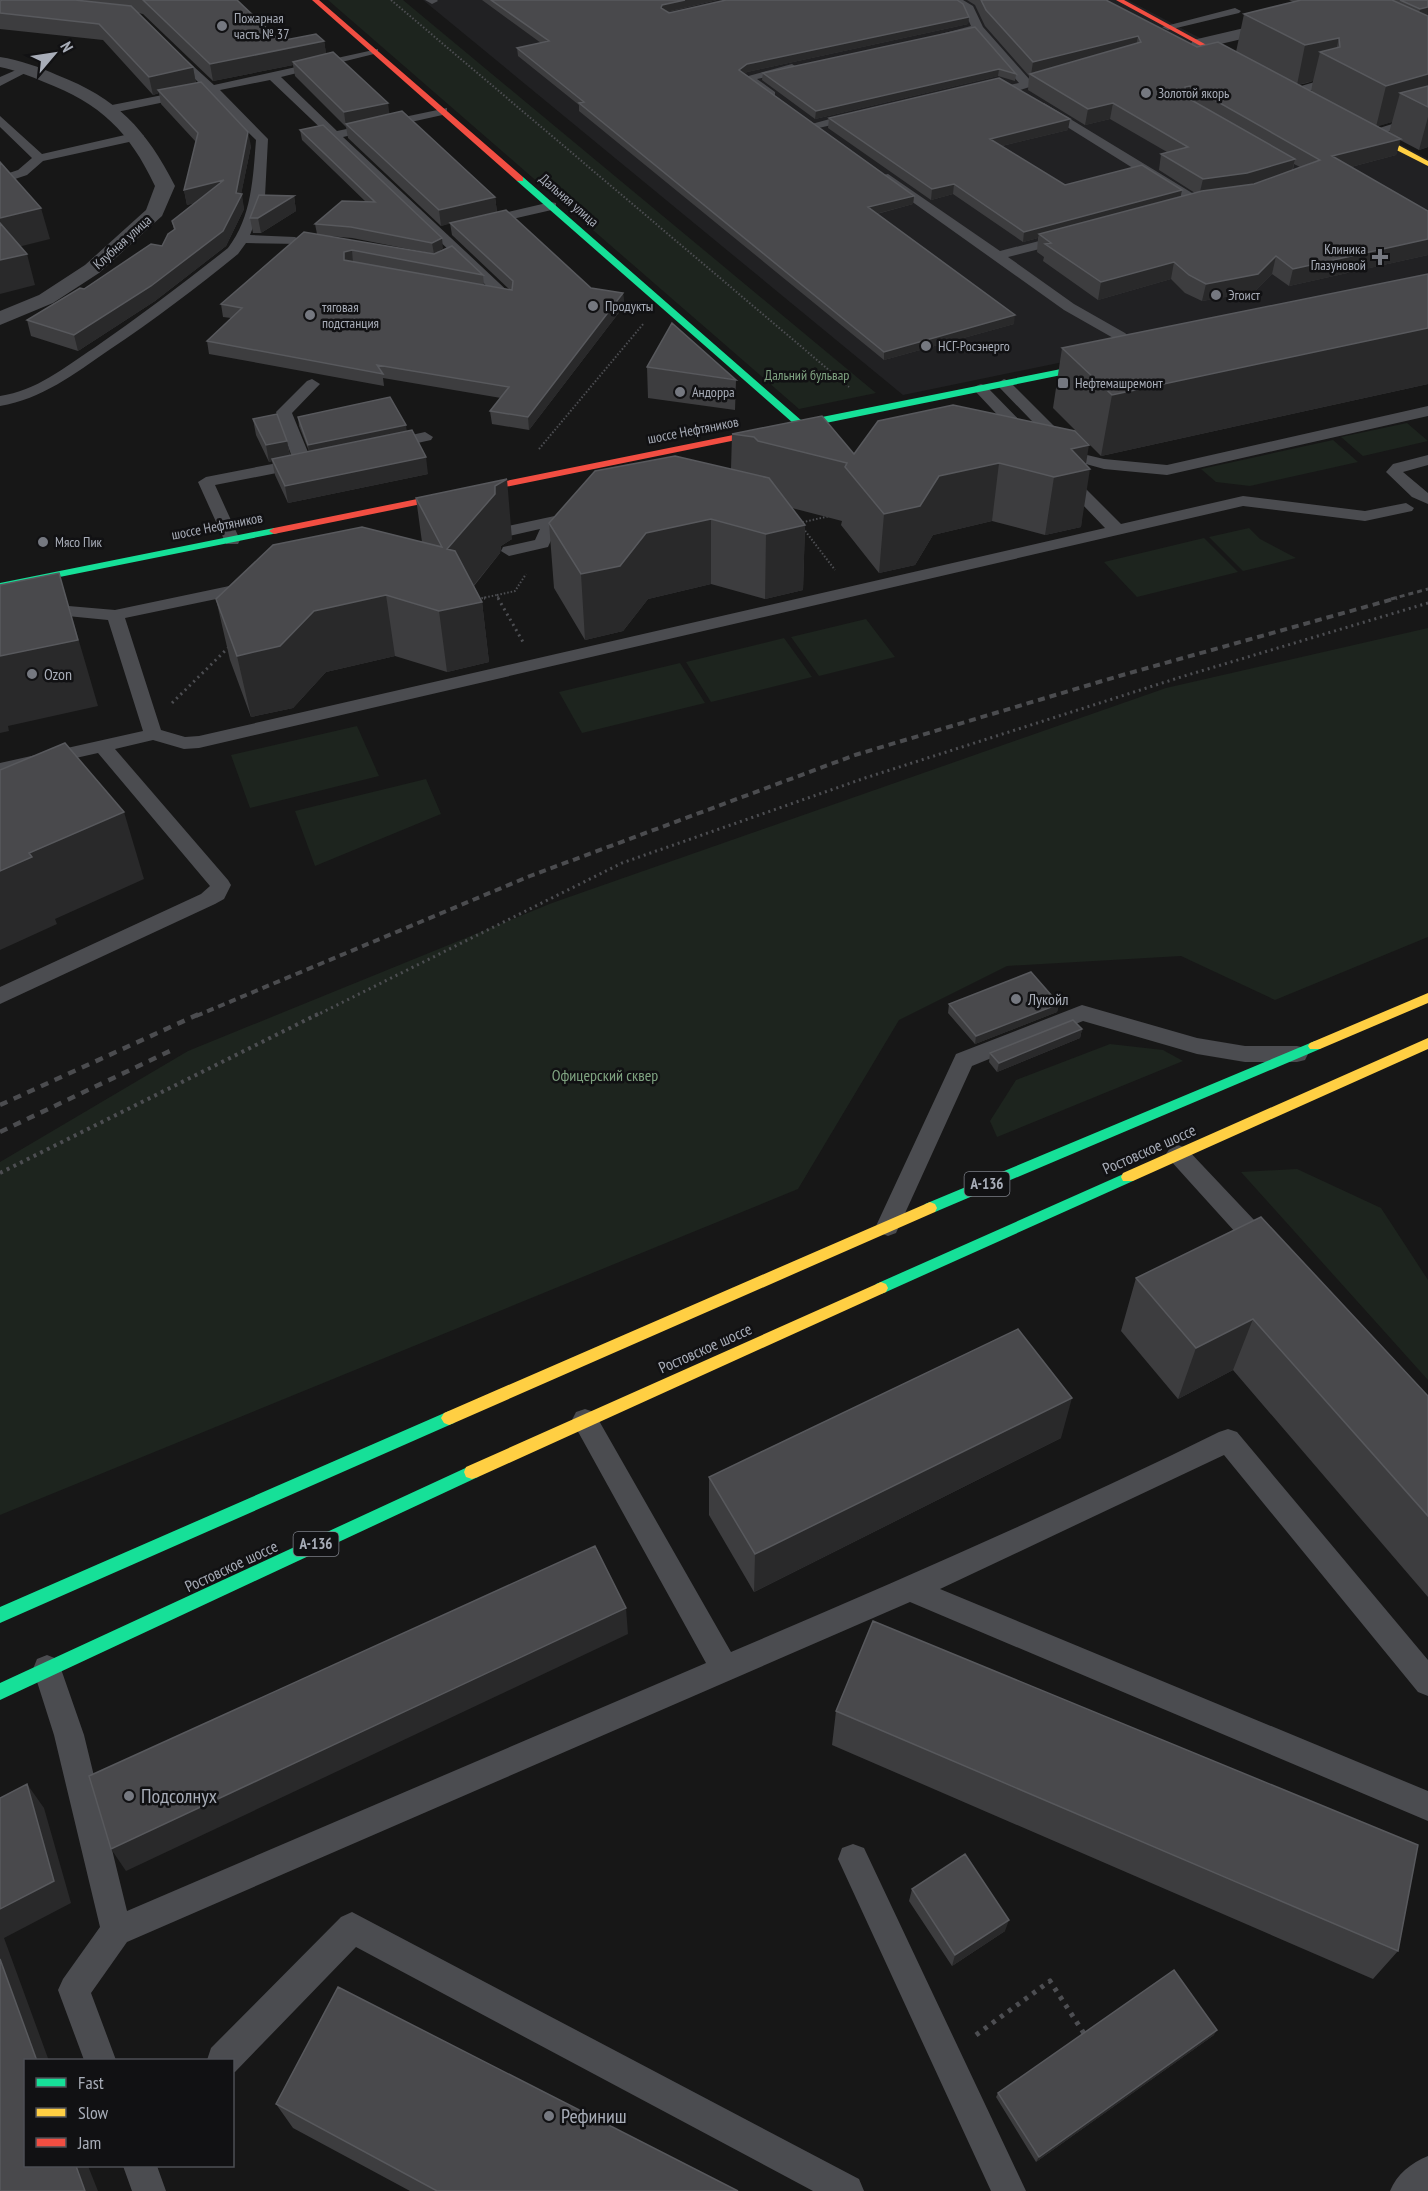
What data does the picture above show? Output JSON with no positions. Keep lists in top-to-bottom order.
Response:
{
  "streets": {
    "main road": [
      "Дальняя улица",
      "шоссе Нефтяников",
      "Ростовское шоссе",
      "А-136"
    ],
    "street": ["Клубная улица"]
  },
  "crossings": [
    ["Дальняя улица", "шоссе Нефтяников"]
  ],
  "parks": ["Дальний бульвар", "Офицерский сквер"],
  "places": {
    "other": [
      "Пожарная часть № 37",
      "Золотой якорь",
      "Эгоист",
      "Продукты",
      "тяговая подстанция",
      "НСГ-Росэнерго",
      "Андорра",
      "Мясо Пик",
      "Ozon",
      "Лукойл",
      "Подсолнух",
      "Рефиниш"
    ],
    "health": ["Клиника Глазуновой"],
    "transit": ["Нефтемашремонт"]
  },
  "legend": ["Fast", "Slow", "Jam"],
  "north": "top right"
}
